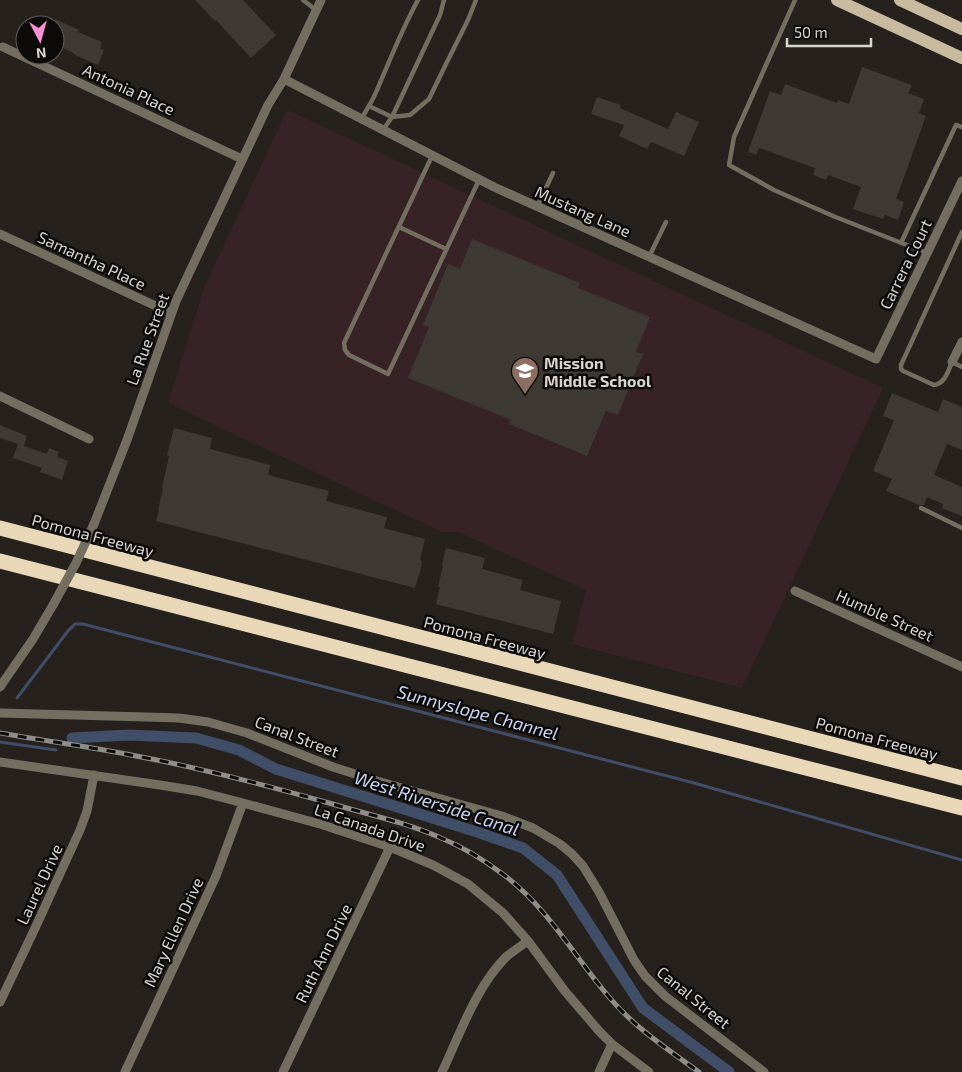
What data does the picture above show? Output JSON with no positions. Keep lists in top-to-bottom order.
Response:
{
  "streets": {
    "highway": ["Pomona Freeway"],
    "street": [
      "Antonia Place",
      "Mustang Lane",
      "Samantha Place",
      "Carrera Court",
      "La Rue Street",
      "Humble Street",
      "Canal Street",
      "La Canada Drive",
      "Laurel Drive",
      "Mary Ellen Drive",
      "Ruth Ann Drive"
    ]
  },
  "crossings": [
    ["Antonia Place", "La Rue Street"],
    ["Mustang Lane", "Carrera Court"],
    ["Mustang Lane", "La Rue Street"],
    ["Samantha Place", "La Rue Street"],
    ["La Canada Drive", "Laurel Drive"],
    ["La Canada Drive", "Mary Ellen Drive"],
    ["La Canada Drive", "Ruth Ann Drive"]
  ],
  "water": ["Sunnyslope Channel", "West Riverside Canal"],
  "places": {
    "school or university": ["Mission Middle School"]
  },
  "scale_bar": "50 m",
  "north": "bottom"
}
